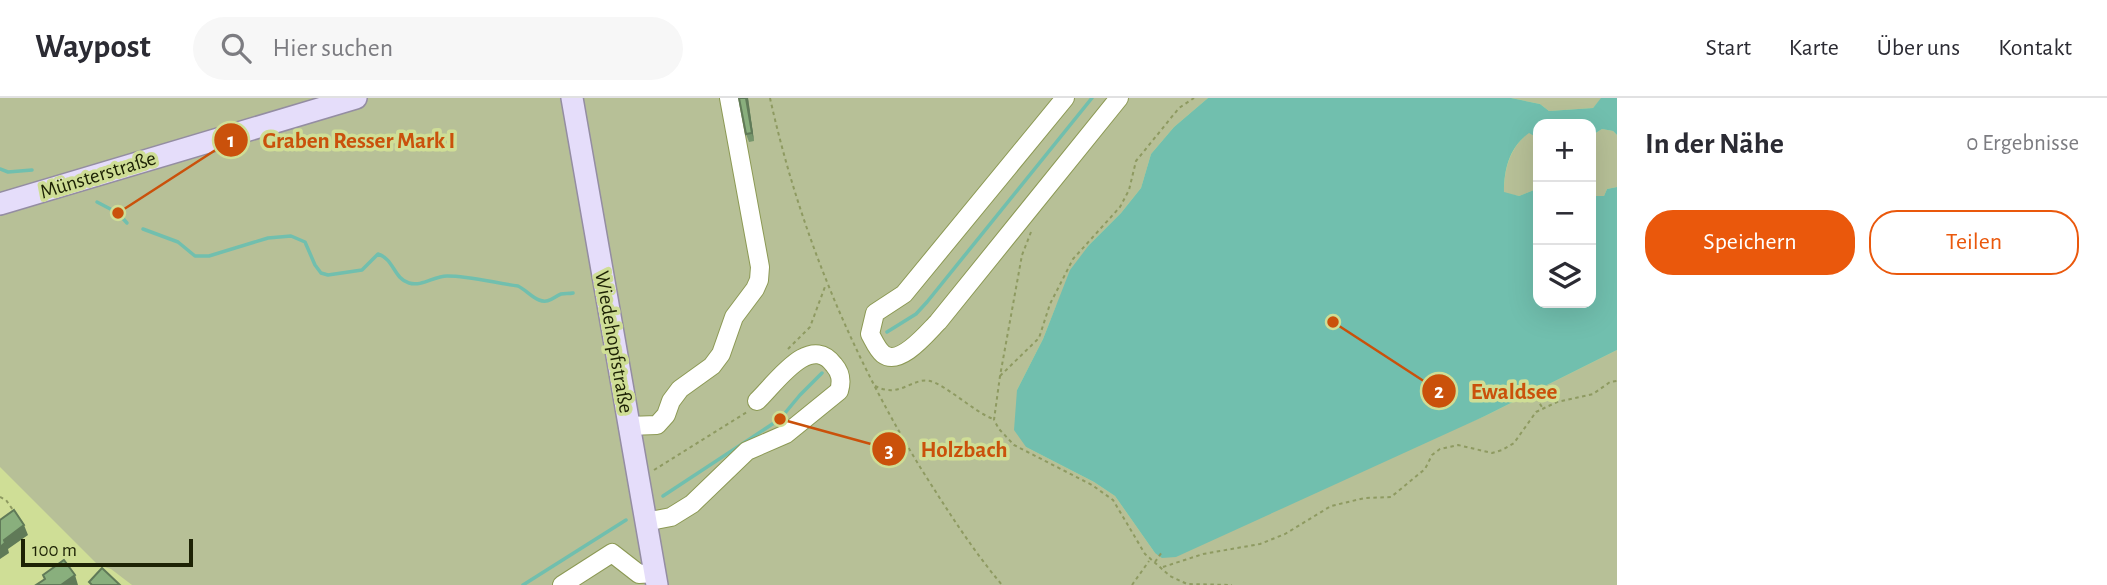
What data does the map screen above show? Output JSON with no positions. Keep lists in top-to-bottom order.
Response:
{
  "streets": {
    "main road": ["Münsterstraße", "Wiedehopfstraße"]
  },
  "places": ["Graben Resser Mark I", "Ewaldsee", "Holzbach"],
  "scale_bar": "100 m",
  "page": {
    "header": "Waypost",
    "search": "Hier suchen",
    "nav": [
      "Start",
      "Karte",
      "Über uns",
      "Kontakt"
    ],
    "heading": ["In der Nähe", "0 Ergebnisse"],
    "map_buttons": ["+", "−"],
    "buttons": ["Speichern", "Teilen"],
    "scale": "100 m"
  }
}
